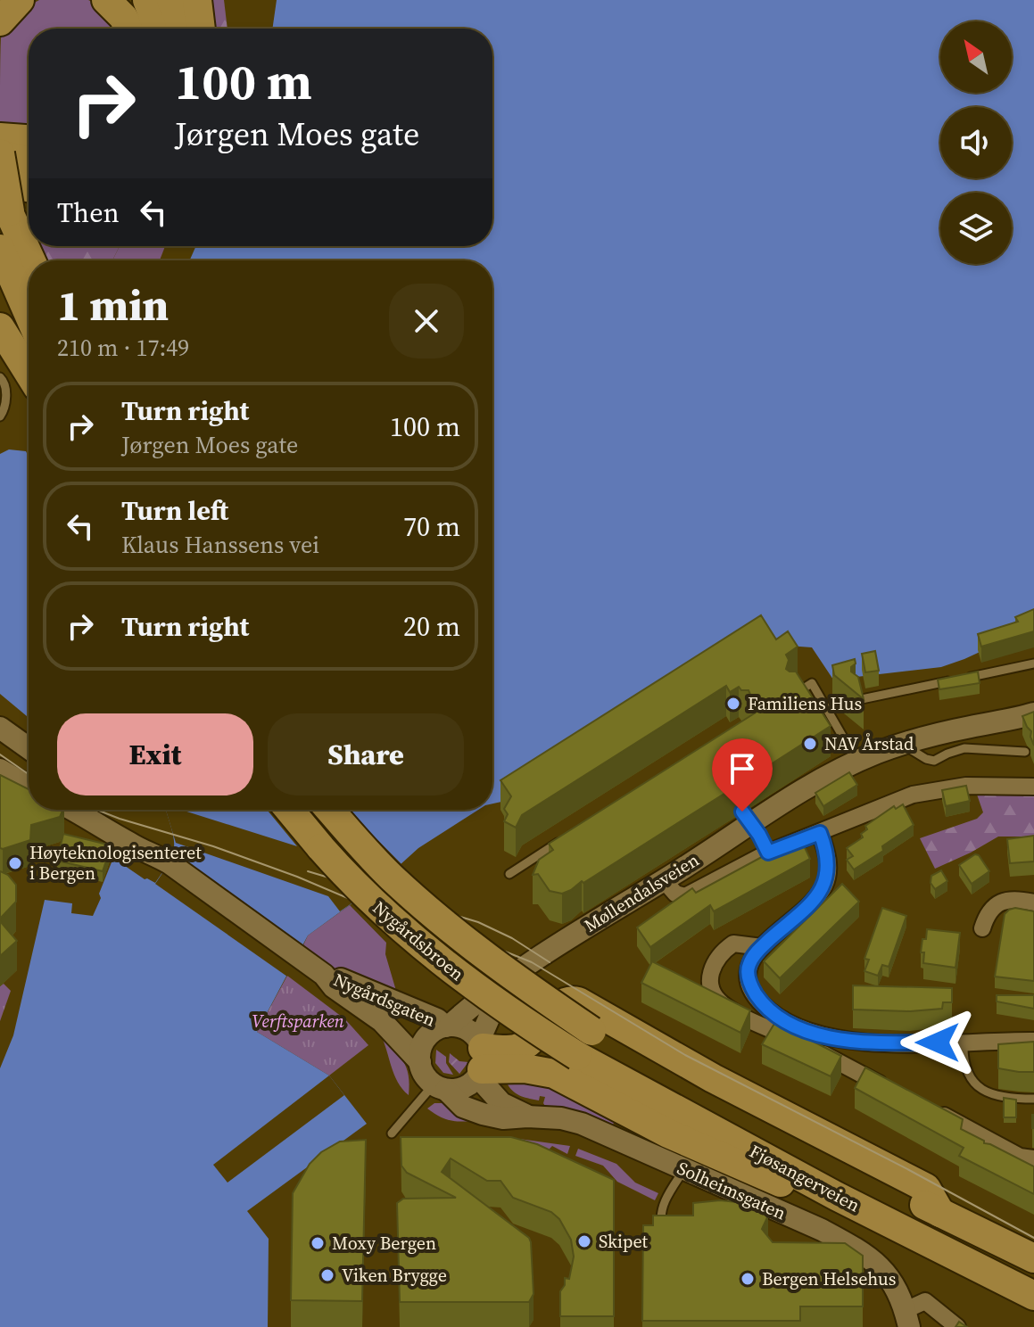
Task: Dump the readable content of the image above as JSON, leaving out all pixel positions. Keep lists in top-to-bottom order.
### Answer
{
  "streets": {
    "highway": ["Nygårdsbroen", "Fjøsangerveien"],
    "main road": ["Møllendalsveien", "Nygårdsgaten", "Solheimsgaten"]
  },
  "crossings": [
    ["Møllendalsveien", "Nygårdsgaten"],
    ["Møllendalsveien", "Solheimsgaten"],
    ["Nygårdsbroen", "Fjøsangerveien"],
    ["Nygårdsgaten", "Solheimsgaten"]
  ],
  "parks": ["Verftsparken"],
  "places": [
    "Familiens Hus",
    "NAV Årstad",
    "Høyteknologisenteret i Bergen",
    "Skipet",
    "Moxy Bergen",
    "Viken Brygge",
    "Bergen Helsehus"
  ],
  "north": "top left",
  "page": {
    "turn": ["100 m", "Jørgen Moes gate"],
    "then": "Then",
    "heading": ["1 min", "210 m · 17:49"],
    "list": [
      {
        "name": "Turn right",
        "note": "Jørgen Moes gate",
        "value": "100 m"
      },
      {
        "name": "Turn left",
        "note": "Klaus Hanssens vei",
        "value": "70 m"
      },
      {
        "name": "Turn right",
        "value": "20 m"
      }
    ],
    "buttons": ["Exit", "Share"]
  }
}
